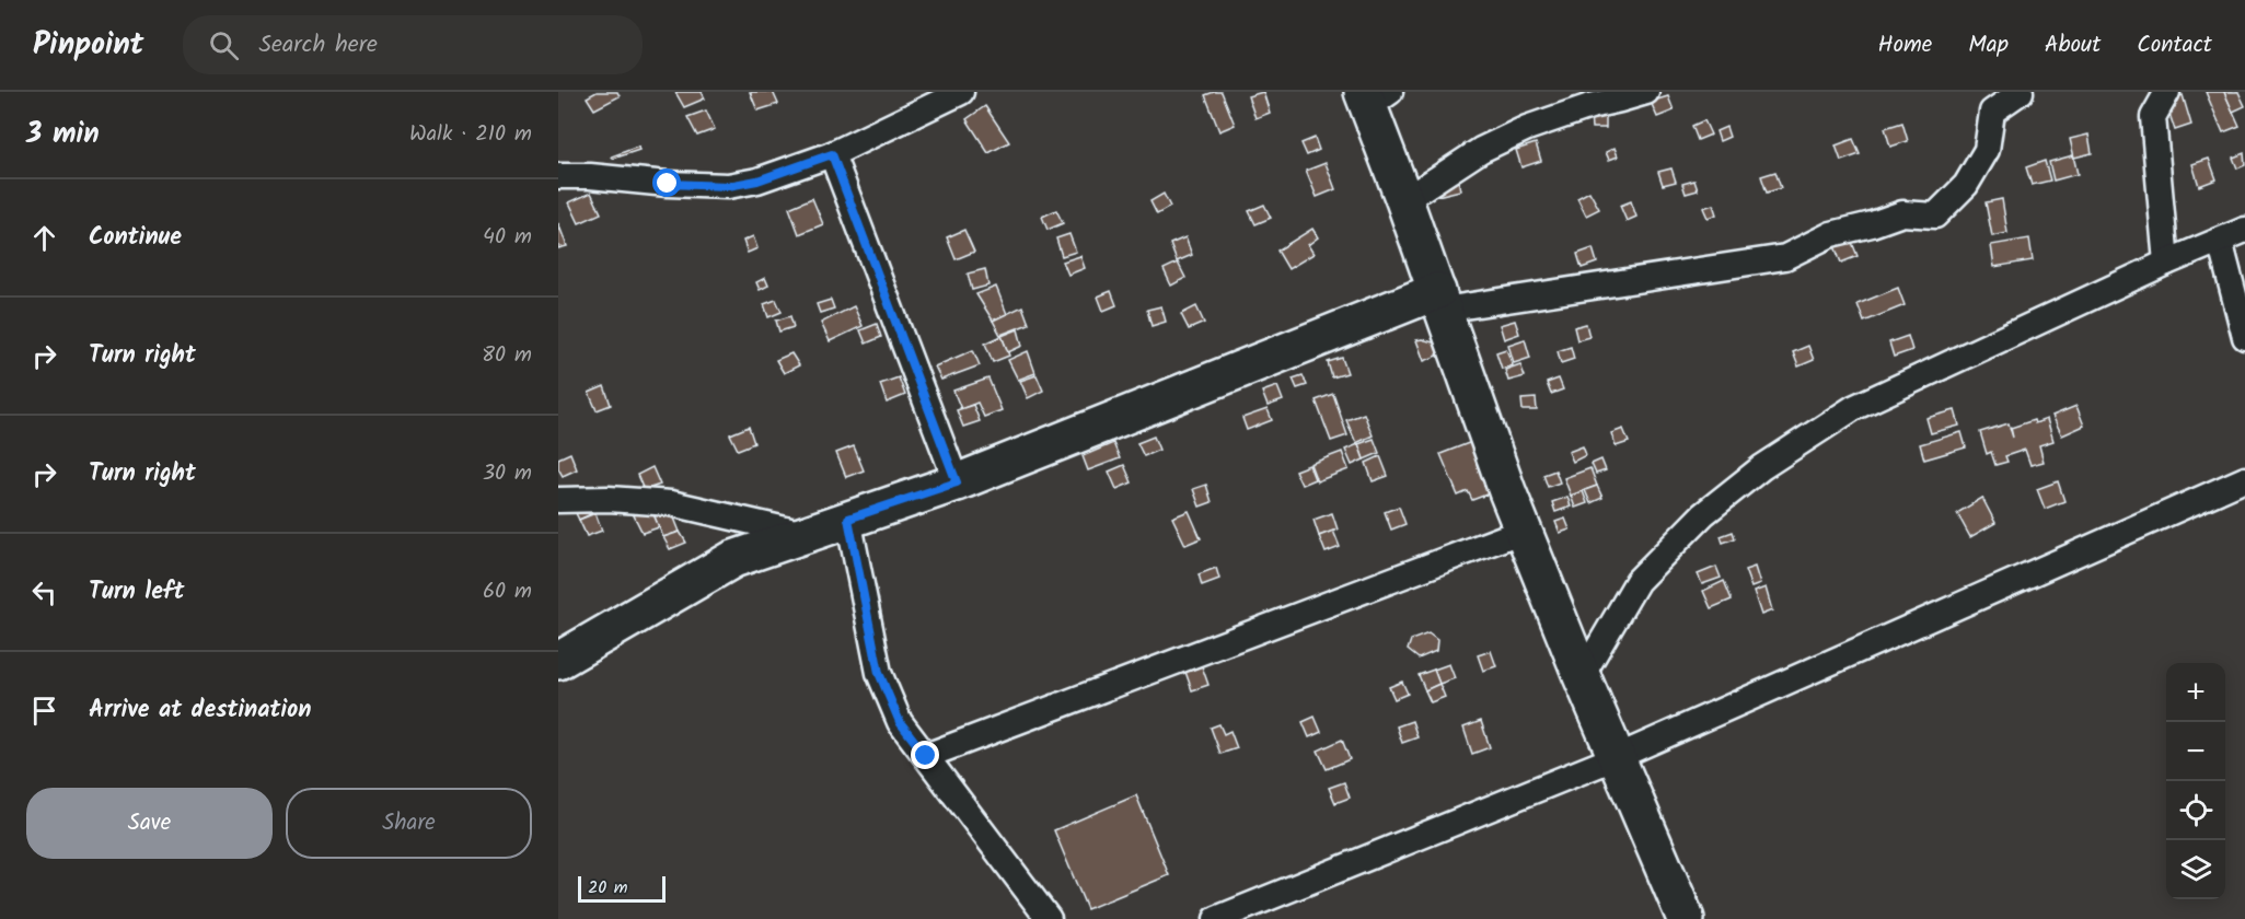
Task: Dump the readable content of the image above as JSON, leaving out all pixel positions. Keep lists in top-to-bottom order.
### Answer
{
  "scale_bar": "20 m",
  "page": {
    "header": "Pinpoint",
    "search": "Search here",
    "nav": [
      "Home",
      "Map",
      "About",
      "Contact"
    ],
    "heading": ["3 min", "Walk · 210 m"],
    "list": [
      ["Continue", "40 m"],
      ["Turn right", "80 m"],
      ["Turn right", "30 m"],
      ["Turn left", "60 m"],
      "Arrive at destination"
    ],
    "map_buttons": ["+", "−"],
    "buttons": ["Save", "Share"],
    "scale": "20 m"
  }
}
